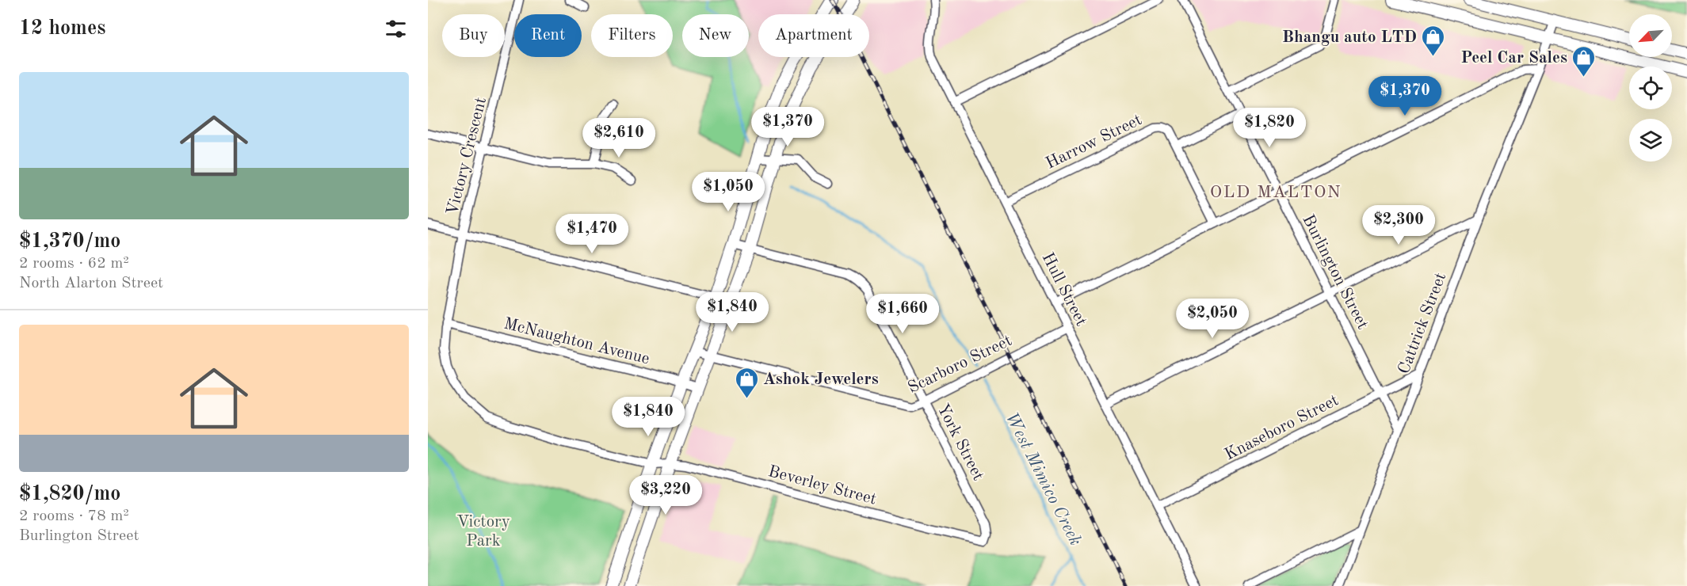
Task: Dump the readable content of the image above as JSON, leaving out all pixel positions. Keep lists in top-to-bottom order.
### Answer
{
  "streets": {
    "street": [
      "Harrow Street",
      "Victory Crescent",
      "Burlington Street",
      "Hull Street",
      "Cattrick Street",
      "McNaughton Avenue",
      "Scarboro Street",
      "Knaseboro Street",
      "York Street",
      "Beverley Street"
    ]
  },
  "crossings": [
    ["Harrow Street", "Hull Street"],
    ["Victory Crescent", "McNaughton Avenue"],
    ["Victory Crescent", "Beverley Street"],
    ["Burlington Street", "Cattrick Street"],
    ["Burlington Street", "Knaseboro Street"],
    ["Hull Street", "Scarboro Street"],
    ["Hull Street", "Knaseboro Street"],
    ["Cattrick Street", "Knaseboro Street"],
    ["Scarboro Street", "York Street"],
    ["York Street", "Beverley Street"]
  ],
  "districts": ["OLD MALTON"],
  "water": ["West Mimico Creek"],
  "parks": ["Victory Park"],
  "places": {
    "shop": ["Bhangu auto LTD", "Peel Car Sales", "Ashok Jewelers"]
  },
  "north": "bottom left",
  "page": {
    "heading": "12 homes",
    "chip": [
      "Buy",
      "Rent",
      "Filters",
      "New",
      "Apartment"
    ],
    "list": [
      {
        "name": "$1,370/mo",
        "note": "2 rooms · 62 m² · North Alarton Street"
      },
      {
        "name": "$1,820/mo",
        "note": "2 rooms · 78 m² · Burlington Street"
      }
    ],
    "price": [
      "$1,370",
      "$1,370",
      "$1,820",
      "$2,610",
      "$1,050",
      "$2,300",
      "$1,470",
      "$1,840",
      "$1,660",
      "$2,050",
      "$1,840",
      "$3,220"
    ]
  }
}
